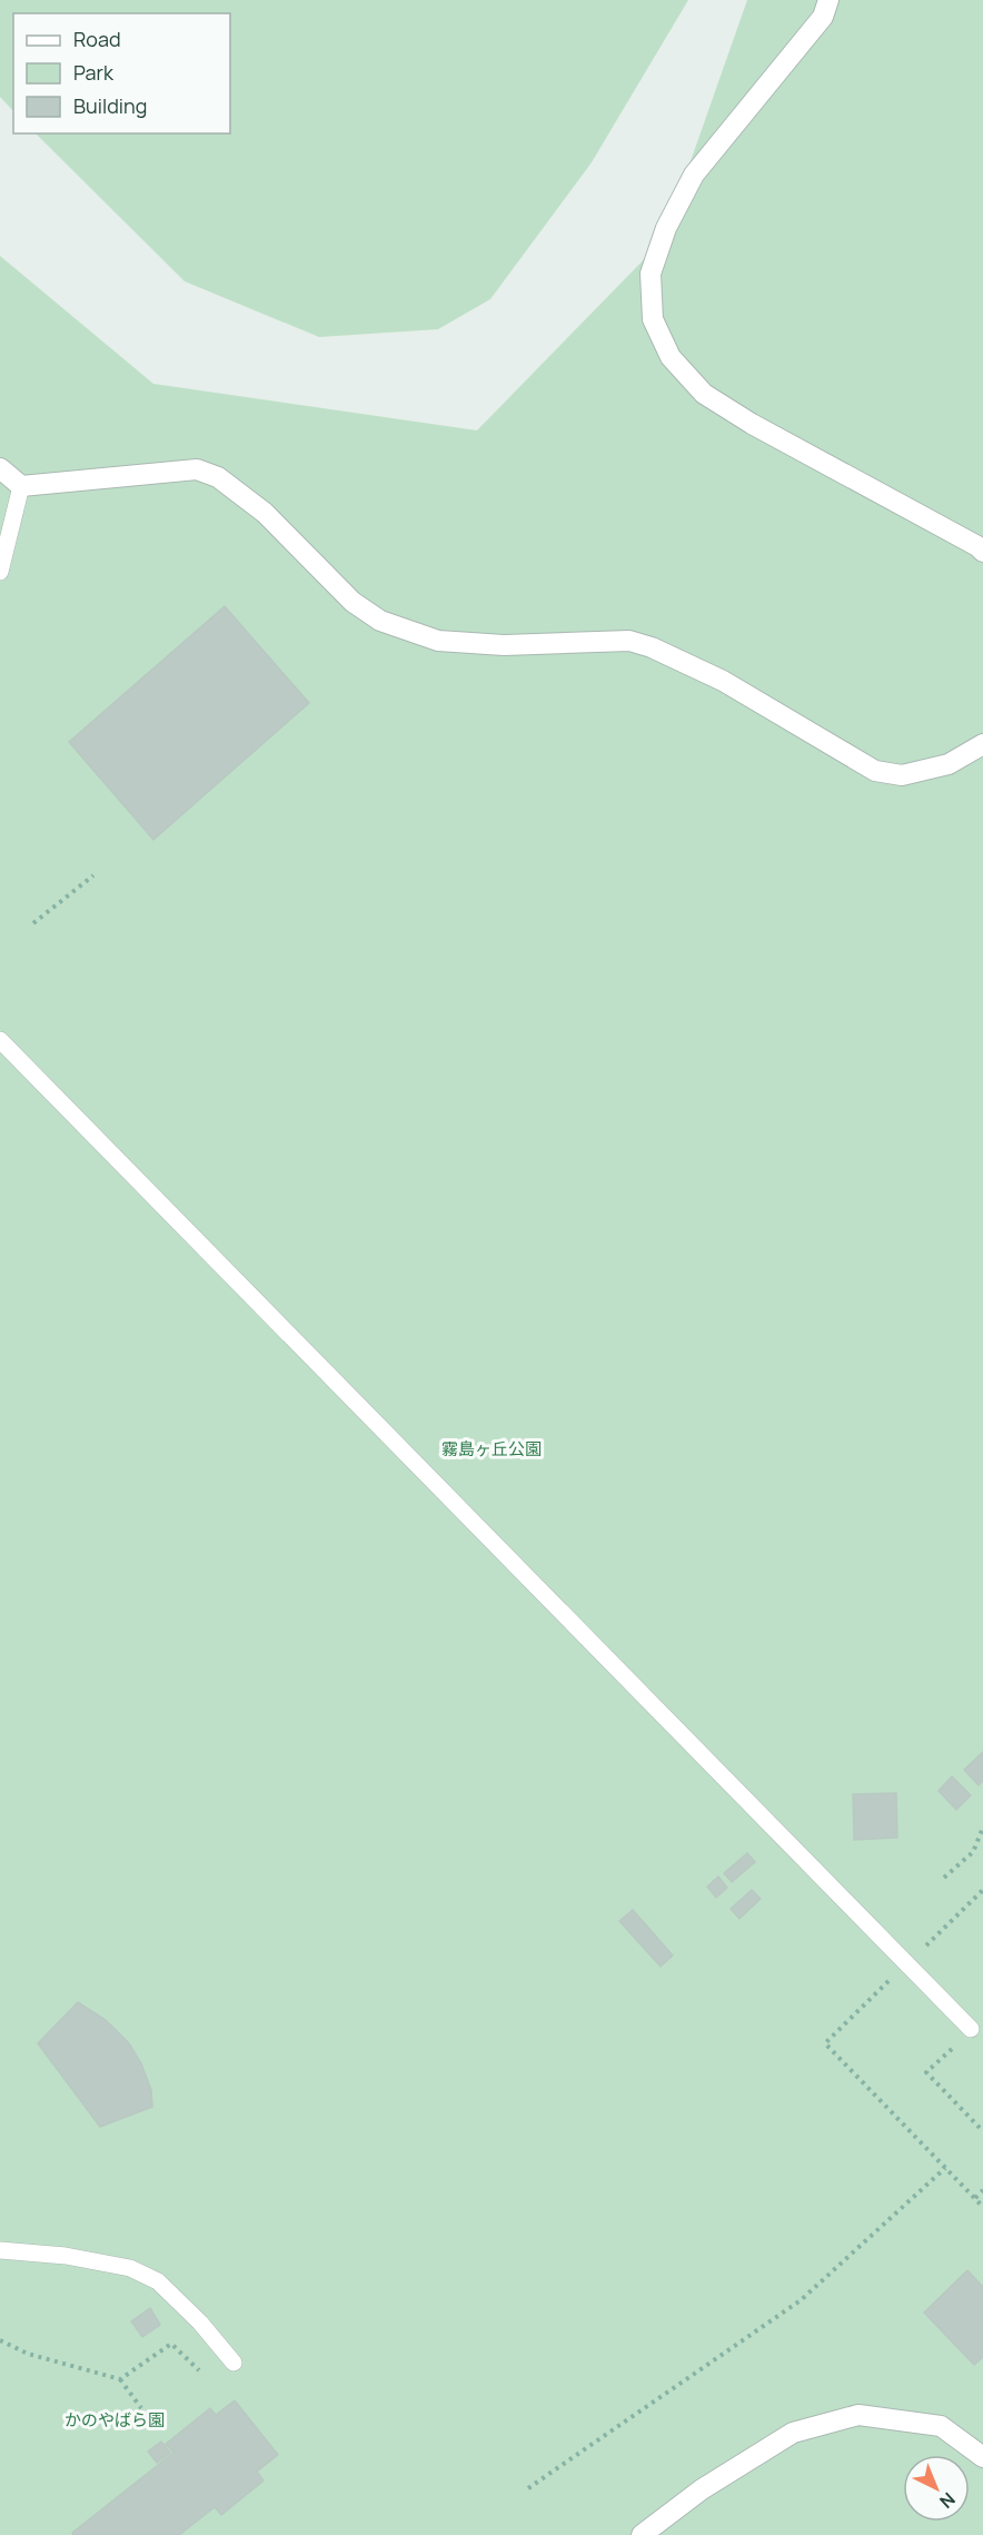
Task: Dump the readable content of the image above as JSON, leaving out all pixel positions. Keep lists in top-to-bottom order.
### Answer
{
  "parks": ["霧島ヶ丘公園", "かのやばら園"],
  "legend": ["Road", "Park", "Building"],
  "north": "bottom right"
}
